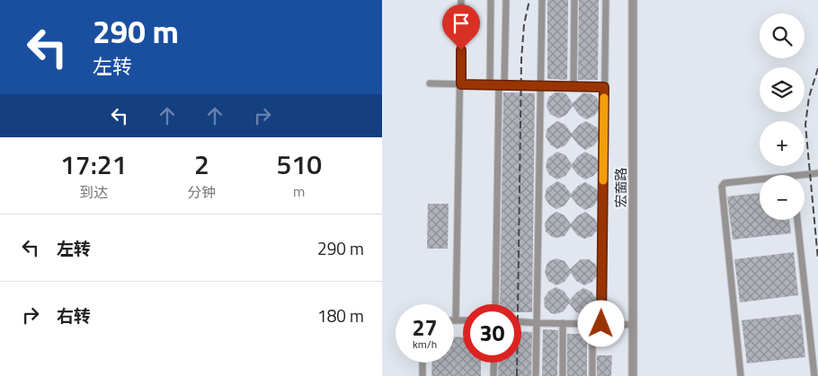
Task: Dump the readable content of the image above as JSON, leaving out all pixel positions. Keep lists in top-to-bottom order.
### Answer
{
  "streets": {
    "street": ["宏奤路"]
  },
  "page": {
    "turn": ["290 m", "左转"],
    "map_buttons": ["+", "−"],
    "eta": [
      "17:21",
      "到达",
      "2",
      "分钟",
      "510",
      "m"
    ],
    "list": [
      {
        "name": "左转",
        "value": "290 m"
      },
      {
        "name": "右转",
        "value": "180 m"
      }
    ],
    "speed": "27 km/h",
    "limit": "30"
  }
}
